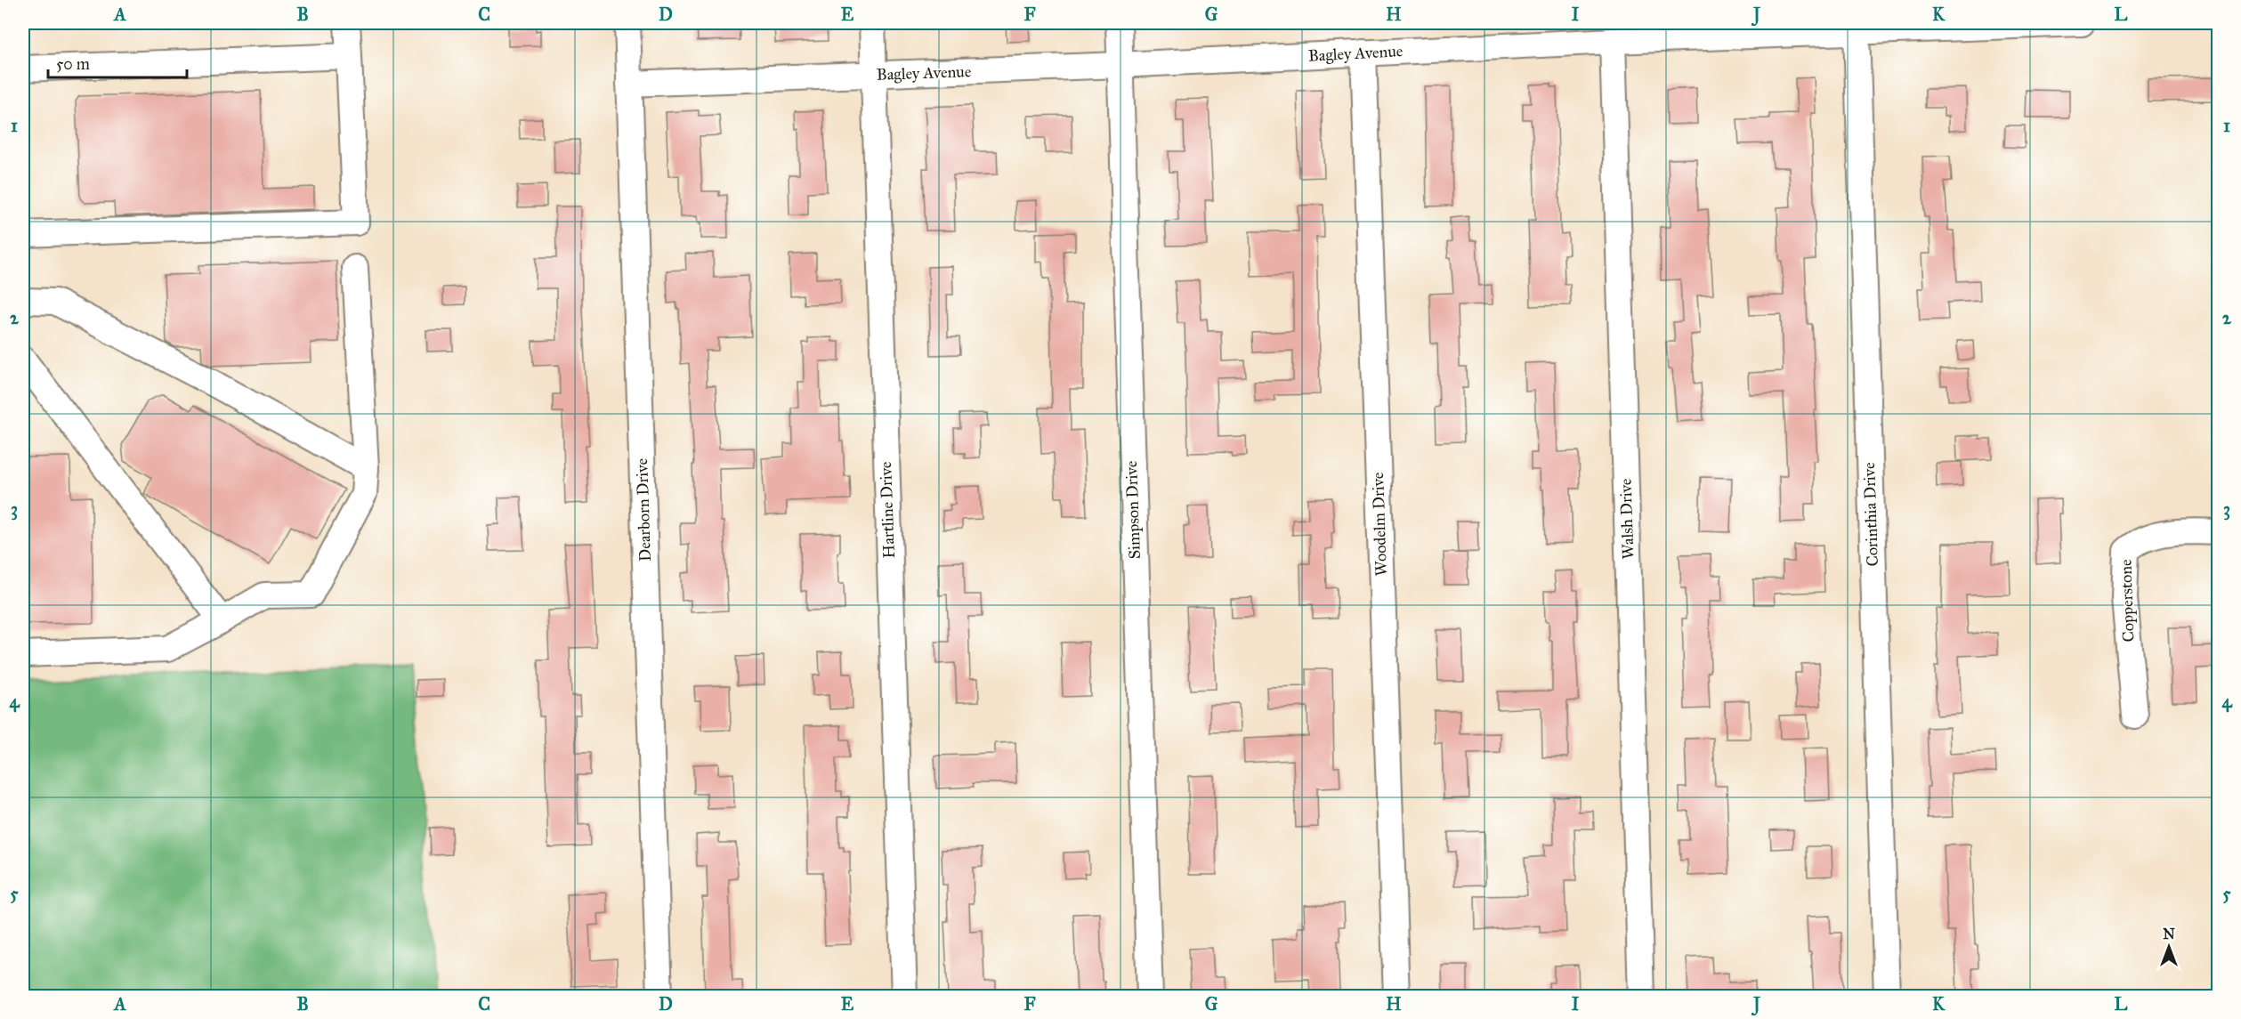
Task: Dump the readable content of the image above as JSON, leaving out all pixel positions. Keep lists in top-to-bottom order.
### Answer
{
  "streets": {
    "street": [
      "Bagley Avenue",
      "Dearborn Drive",
      "Hartline Drive",
      "Simpson Drive",
      "Corinthia Drive",
      "Walsh Drive",
      "Woodelm Drive",
      "Copperstone"
    ]
  },
  "crossings": [
    ["Bagley Avenue", "Dearborn Drive"],
    ["Bagley Avenue", "Hartline Drive"],
    ["Bagley Avenue", "Simpson Drive"],
    ["Bagley Avenue", "Corinthia Drive"],
    ["Bagley Avenue", "Walsh Drive"],
    ["Bagley Avenue", "Woodelm Drive"]
  ],
  "scale_bar": "50 m",
  "north": "top",
  "grid": {
    "columns": [
      "A",
      "B",
      "C",
      "D",
      "E",
      "F",
      "G",
      "H",
      "I",
      "J",
      "K",
      "L"
    ],
    "rows": [
      "1",
      "2",
      "3",
      "4",
      "5"
    ]
  }
}
